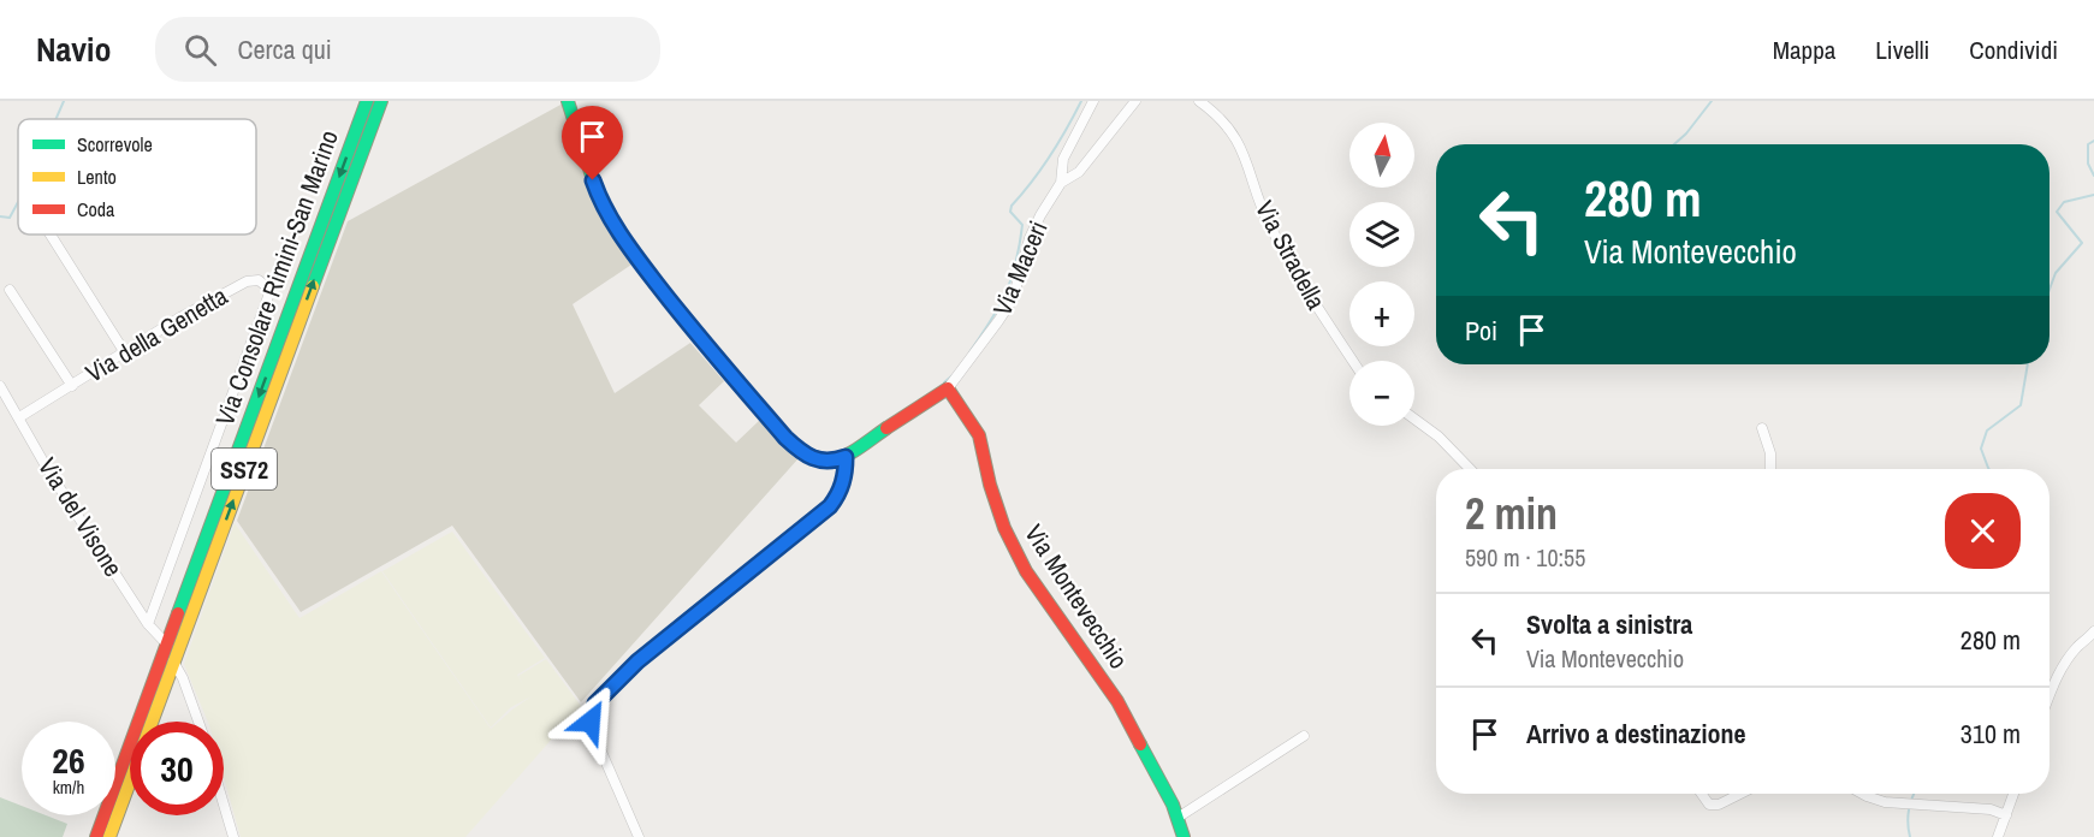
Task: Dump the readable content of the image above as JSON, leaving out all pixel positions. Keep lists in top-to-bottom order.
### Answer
{
  "streets": {
    "main road": ["Via Consolare Rimini-San Marino", "SS72", "Via Montevecchio"],
    "street": [
      "Via Stradella",
      "Via Maceri",
      "Via della Genetta",
      "Via del Visone"
    ]
  },
  "crossings": [
    ["Via Maceri", "Via Montevecchio"],
    ["Via Consolare Rimini-San Marino", "Via del Visone"],
    ["Via della Genetta", "Via del Visone"]
  ],
  "legend": ["Scorrevole", "Lento", "Coda"],
  "north": "top",
  "page": {
    "header": "Navio",
    "search": "Cerca qui",
    "nav": ["Mappa", "Livelli", "Condividi"],
    "map_buttons": ["+", "−"],
    "turn": ["280 m", "Via Montevecchio"],
    "then": "Poi",
    "heading": ["2 min", "590 m · 10:55"],
    "list": [
      {
        "name": "Svolta a sinistra",
        "note": "Via Montevecchio",
        "value": "280 m"
      },
      {
        "name": "Arrivo a destinazione",
        "value": "310 m"
      }
    ],
    "speed": "26 km/h",
    "limit": "30"
  }
}
